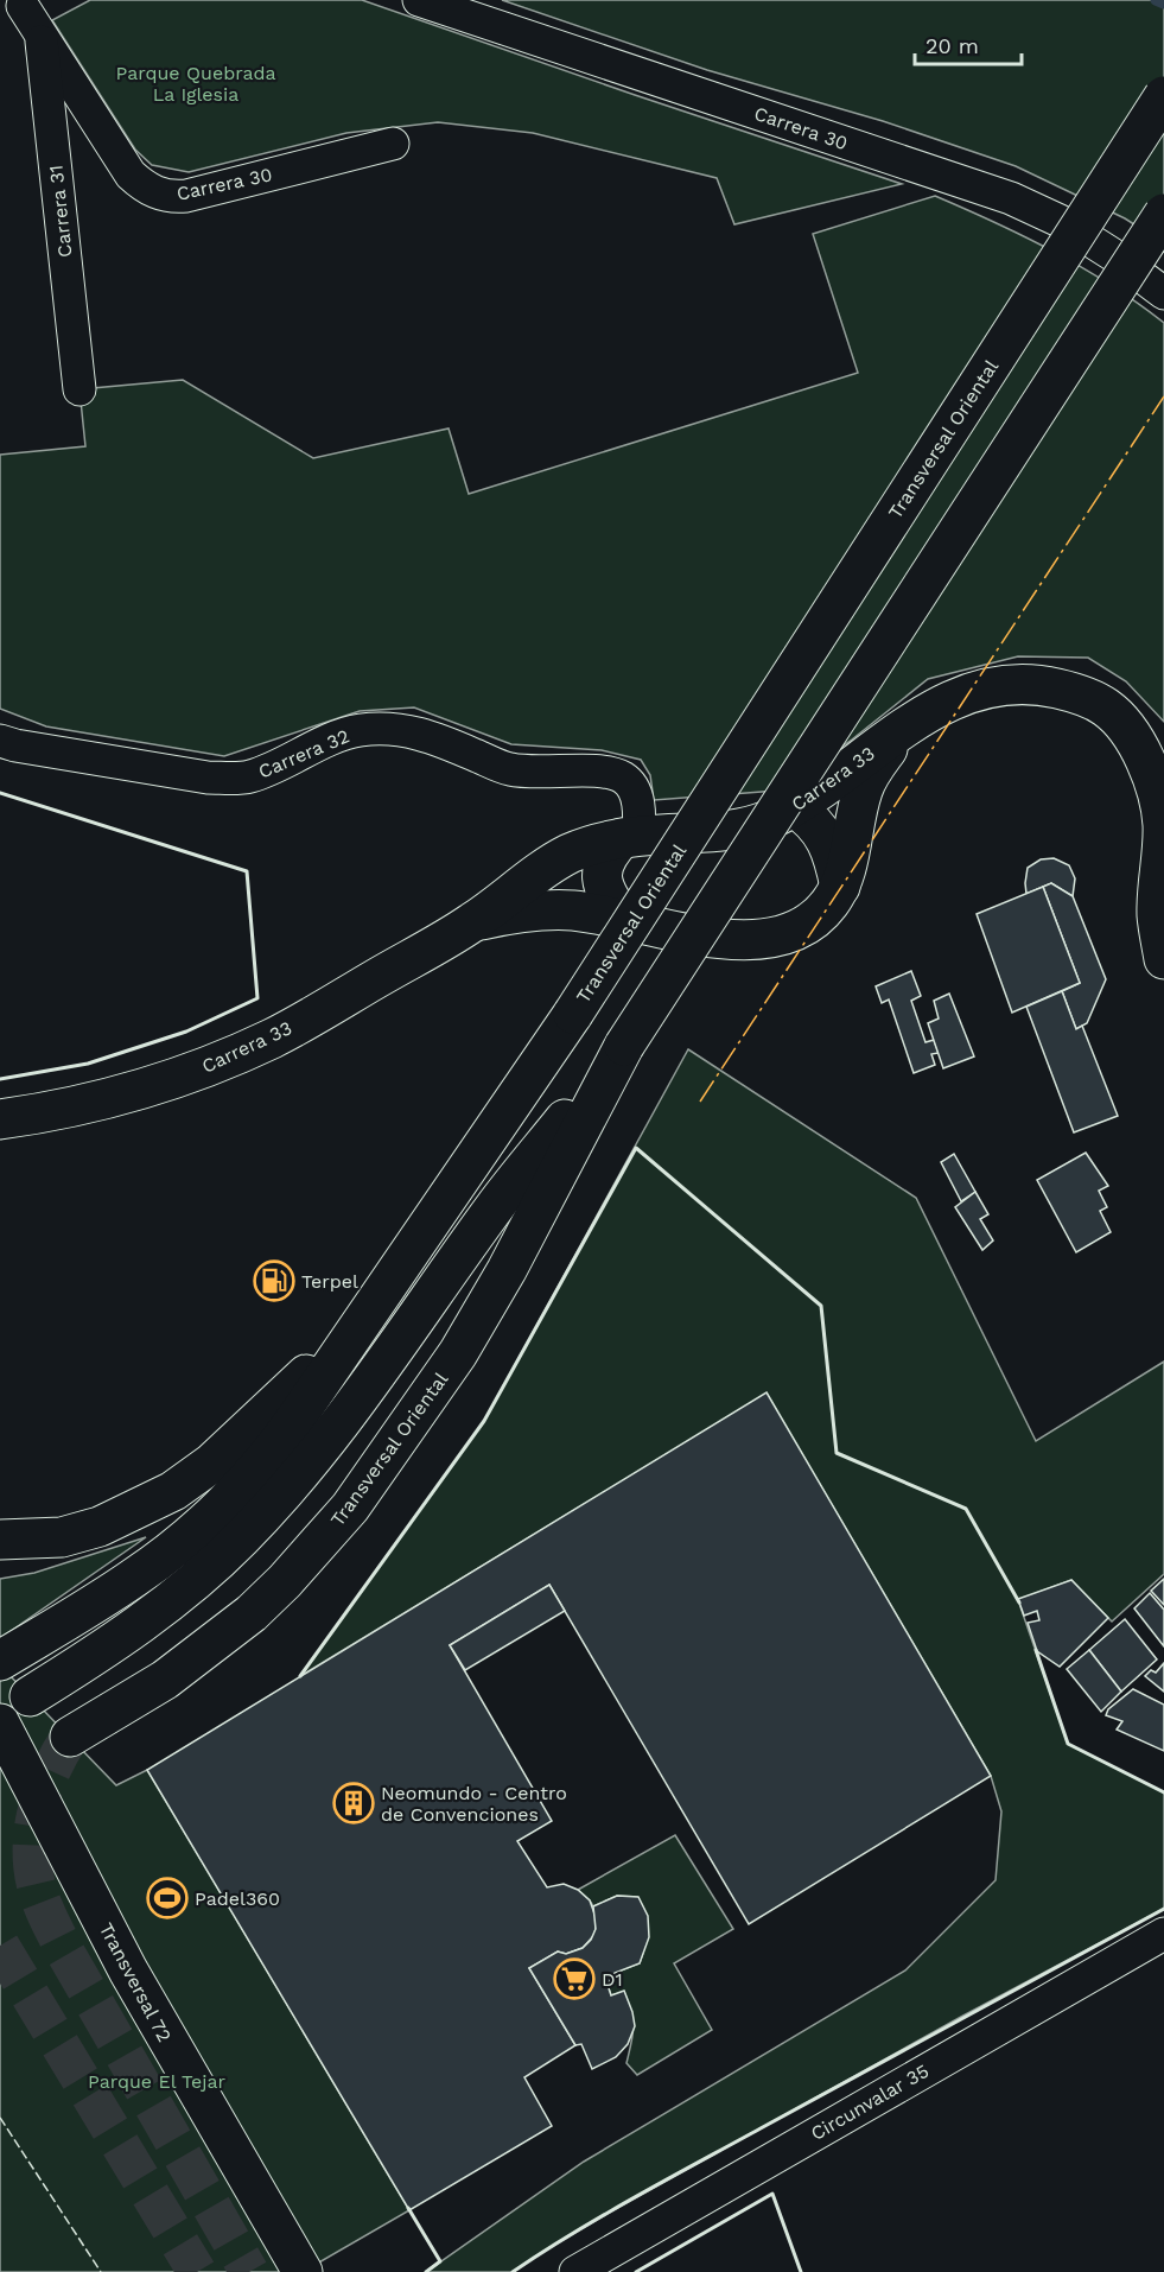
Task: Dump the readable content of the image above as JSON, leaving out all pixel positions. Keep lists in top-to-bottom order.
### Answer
{
  "streets": {
    "main road": ["Transversal Oriental", "Carrera 33", "Transversal 72"],
    "street": [
      "Carrera 30",
      "Carrera 31",
      "Carrera 32",
      "Circunvalar 35"
    ]
  },
  "crossings": [
    ["Carrera 30", "Carrera 31"],
    ["Carrera 32", "Carrera 33"]
  ],
  "parks": ["Parque Quebrada La Iglesia", "Parque El Tejar"],
  "places": {
    "fuel station": ["Terpel"],
    "building": ["Neomundo - Centro de Convenciones"],
    "sports": ["Padel360"],
    "supermarket": ["D1"]
  },
  "scale_bar": "20 m"
}
